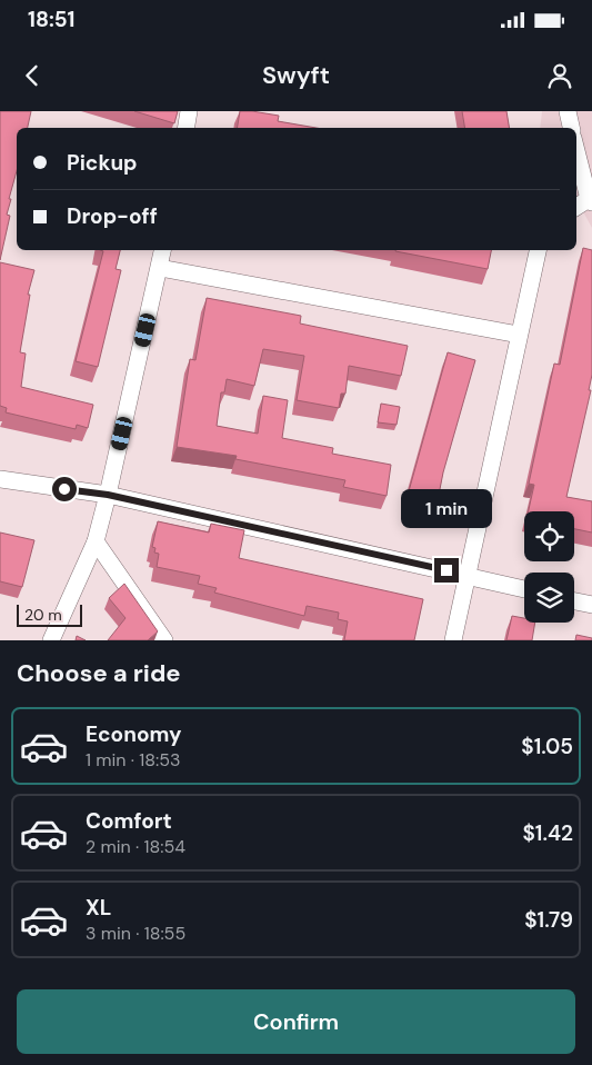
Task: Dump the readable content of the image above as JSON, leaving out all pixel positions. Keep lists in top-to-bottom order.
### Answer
{
  "scale_bar": "20 m",
  "page": {
    "status": "18:51",
    "header": "Swyft",
    "banner": ["Pickup", "Drop-off"],
    "bubble": "1 min",
    "scale": "20 m",
    "heading": "Choose a ride",
    "list": [
      {
        "name": "Economy",
        "note": "1 min · 18:53",
        "value": "$1.05"
      },
      {
        "name": "Comfort",
        "note": "2 min · 18:54",
        "value": "$1.42"
      },
      {
        "name": "XL",
        "note": "3 min · 18:55",
        "value": "$1.79"
      }
    ],
    "buttons": "Confirm"
  }
}
